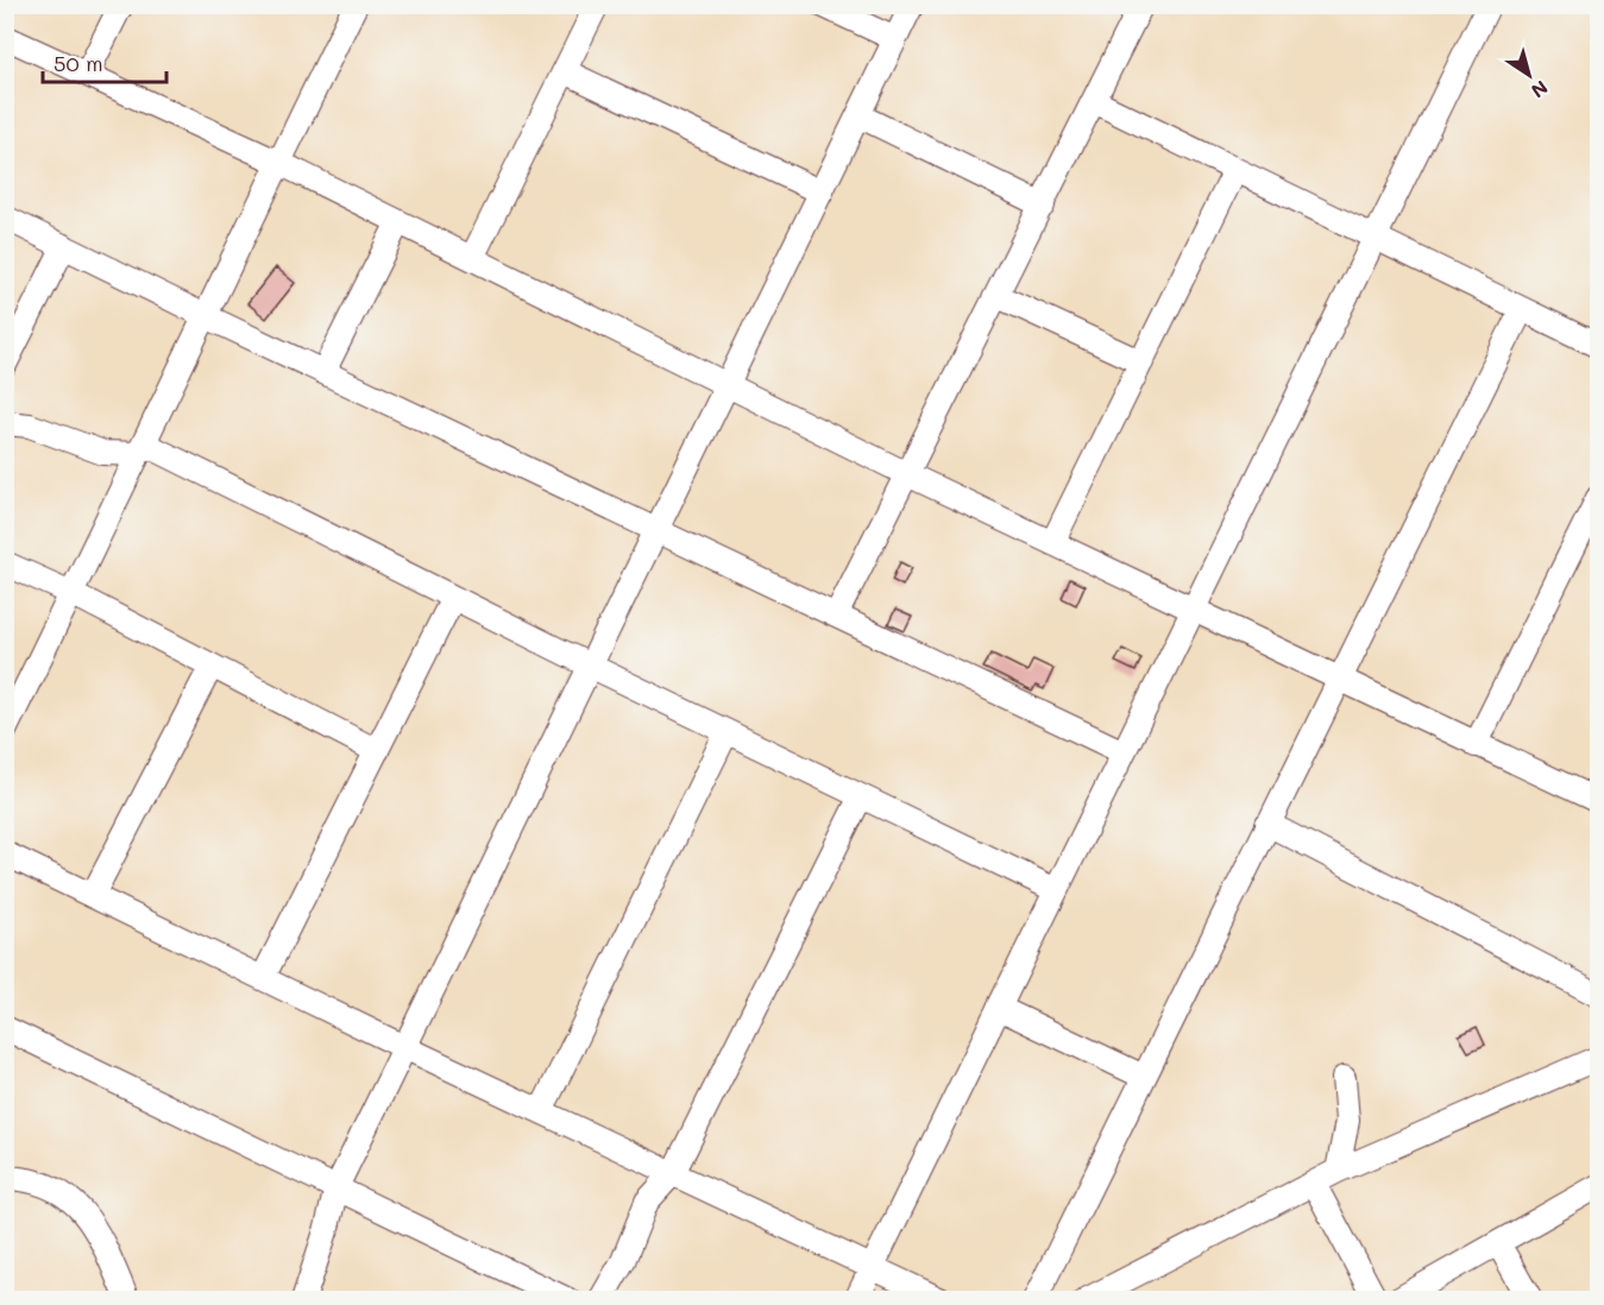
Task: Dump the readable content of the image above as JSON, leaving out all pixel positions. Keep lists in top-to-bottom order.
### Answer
{
  "scale_bar": "50 m",
  "north": "bottom right"
}
